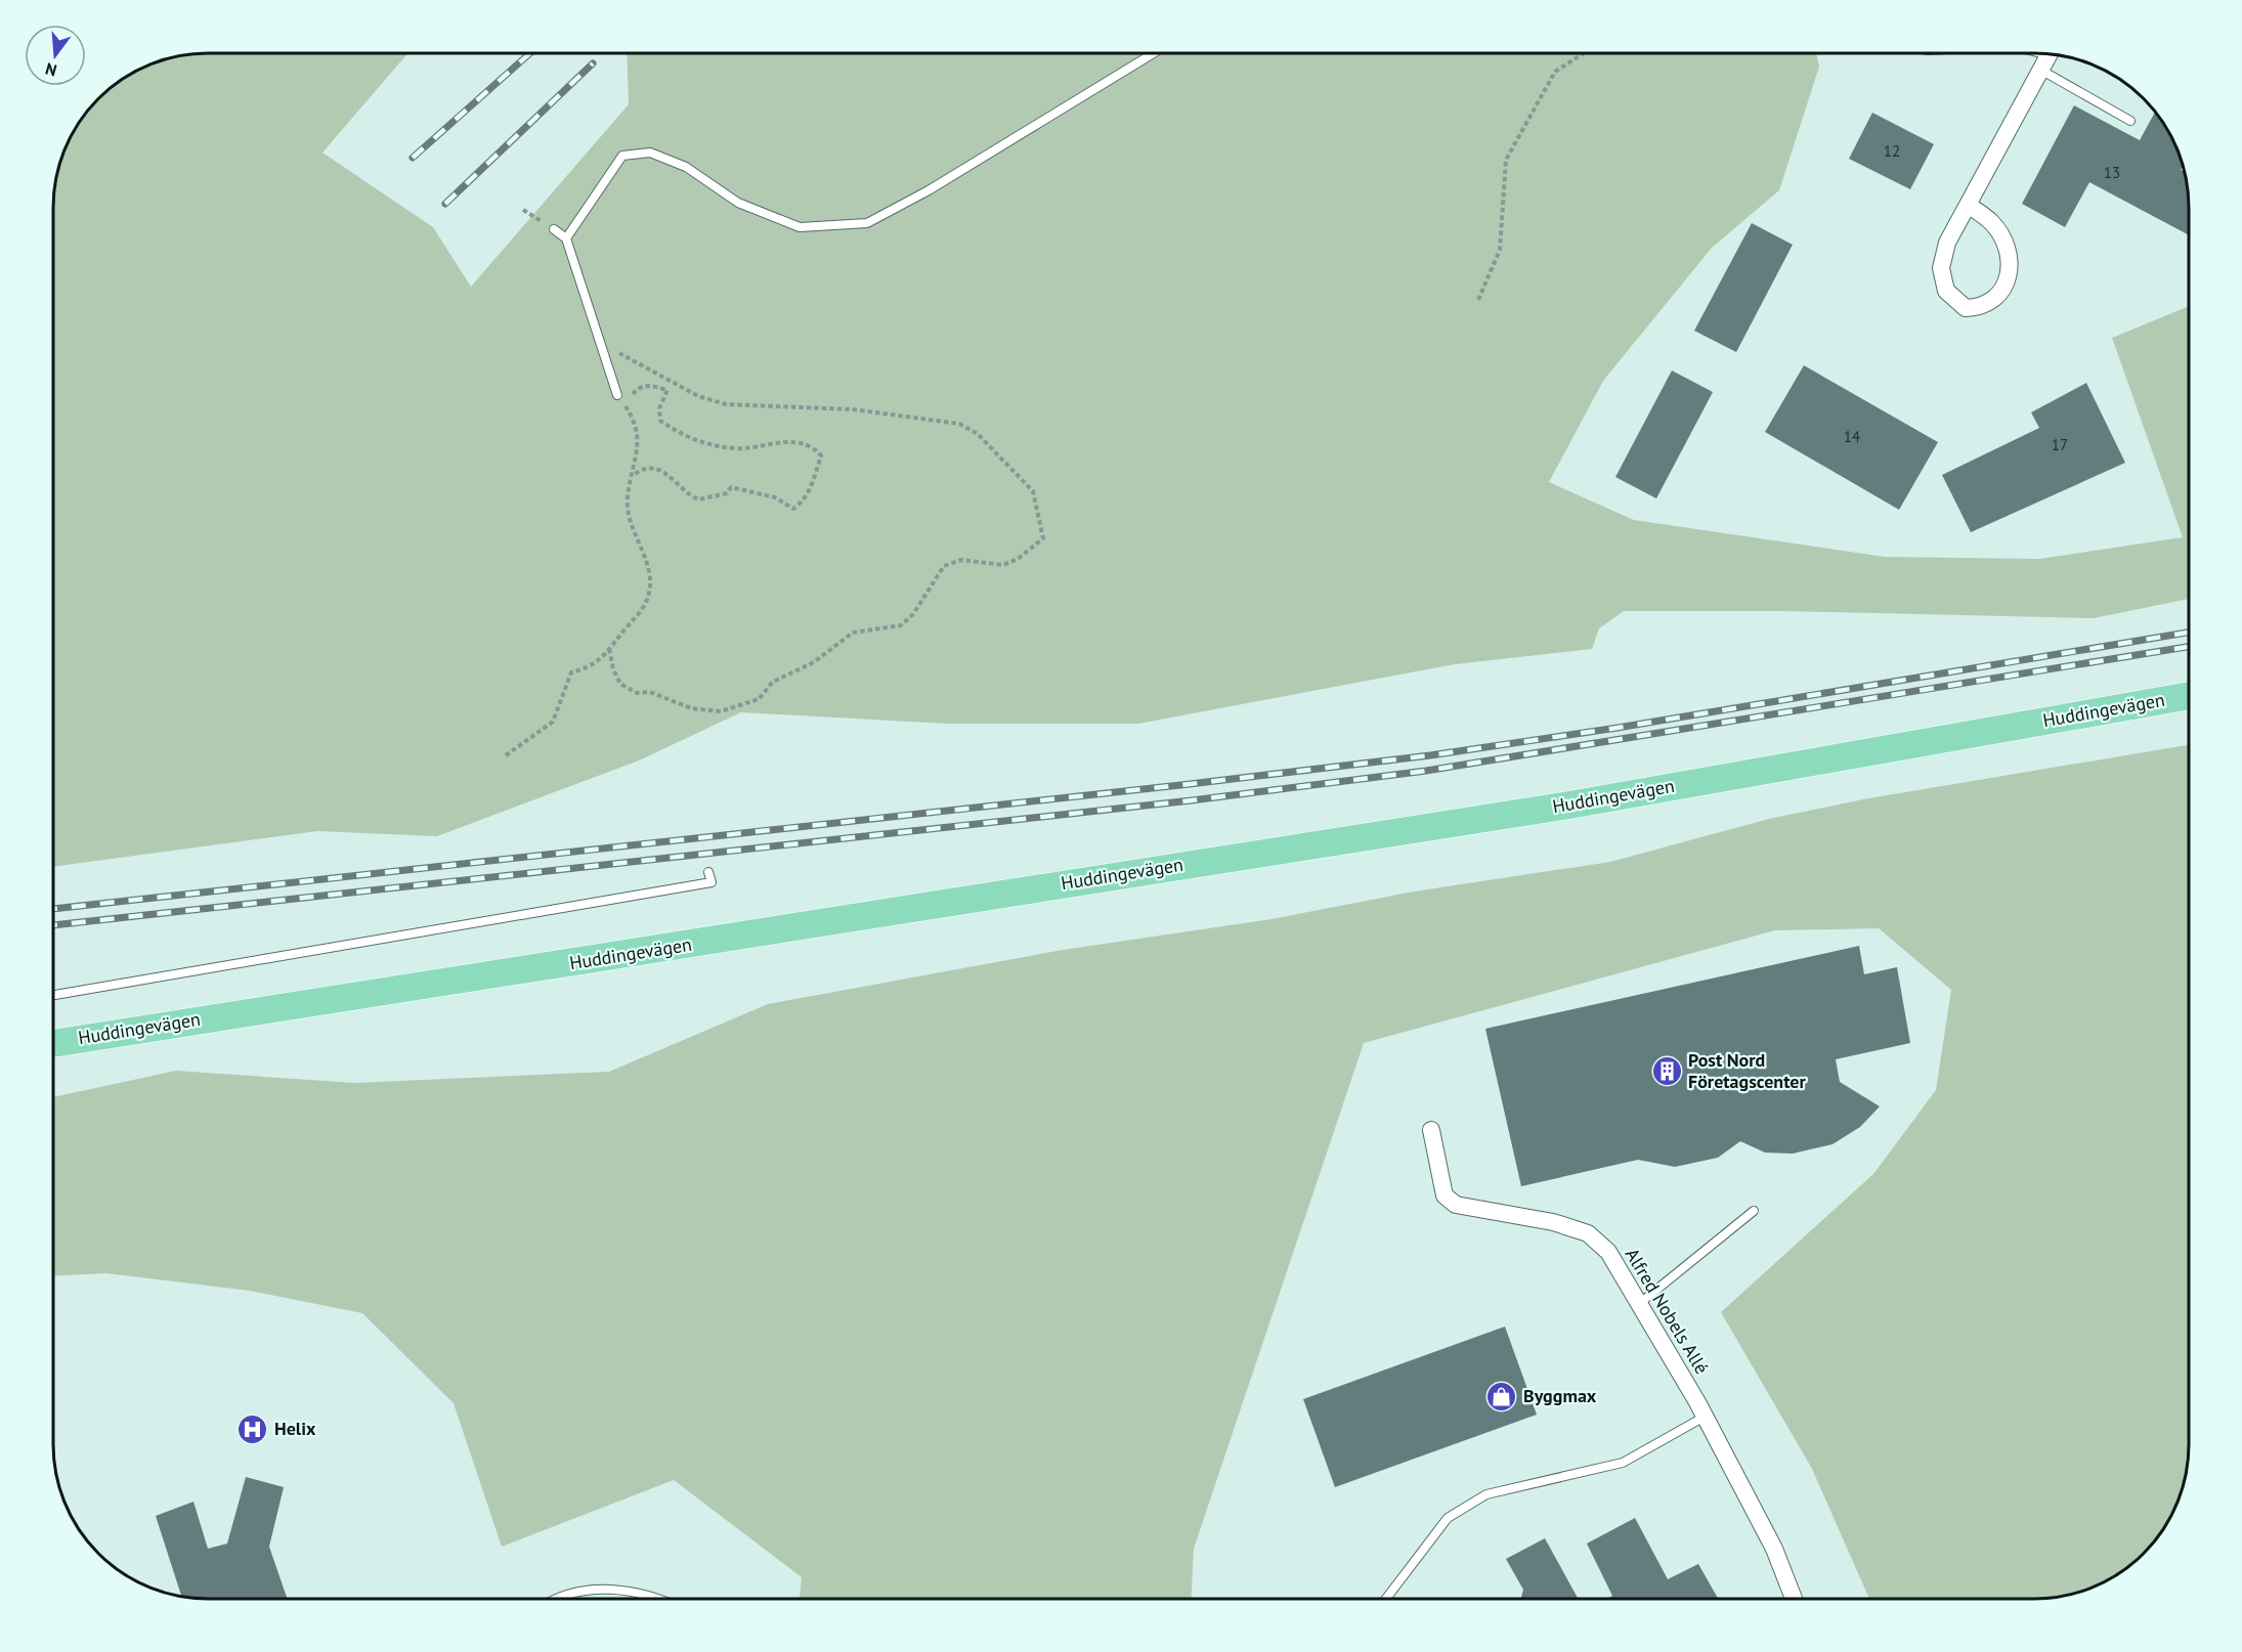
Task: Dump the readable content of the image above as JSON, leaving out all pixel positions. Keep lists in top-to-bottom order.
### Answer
{
  "streets": {
    "main road": ["Huddingevägen"],
    "street": ["Alfred Nobels Allé"]
  },
  "places": {
    "building": ["Post Nord Företagscenter"],
    "shop": ["Byggmax"],
    "hospital": ["Helix"]
  },
  "house_numbers": [
    "12",
    "13",
    "14",
    "17"
  ],
  "north": "bottom"
}
